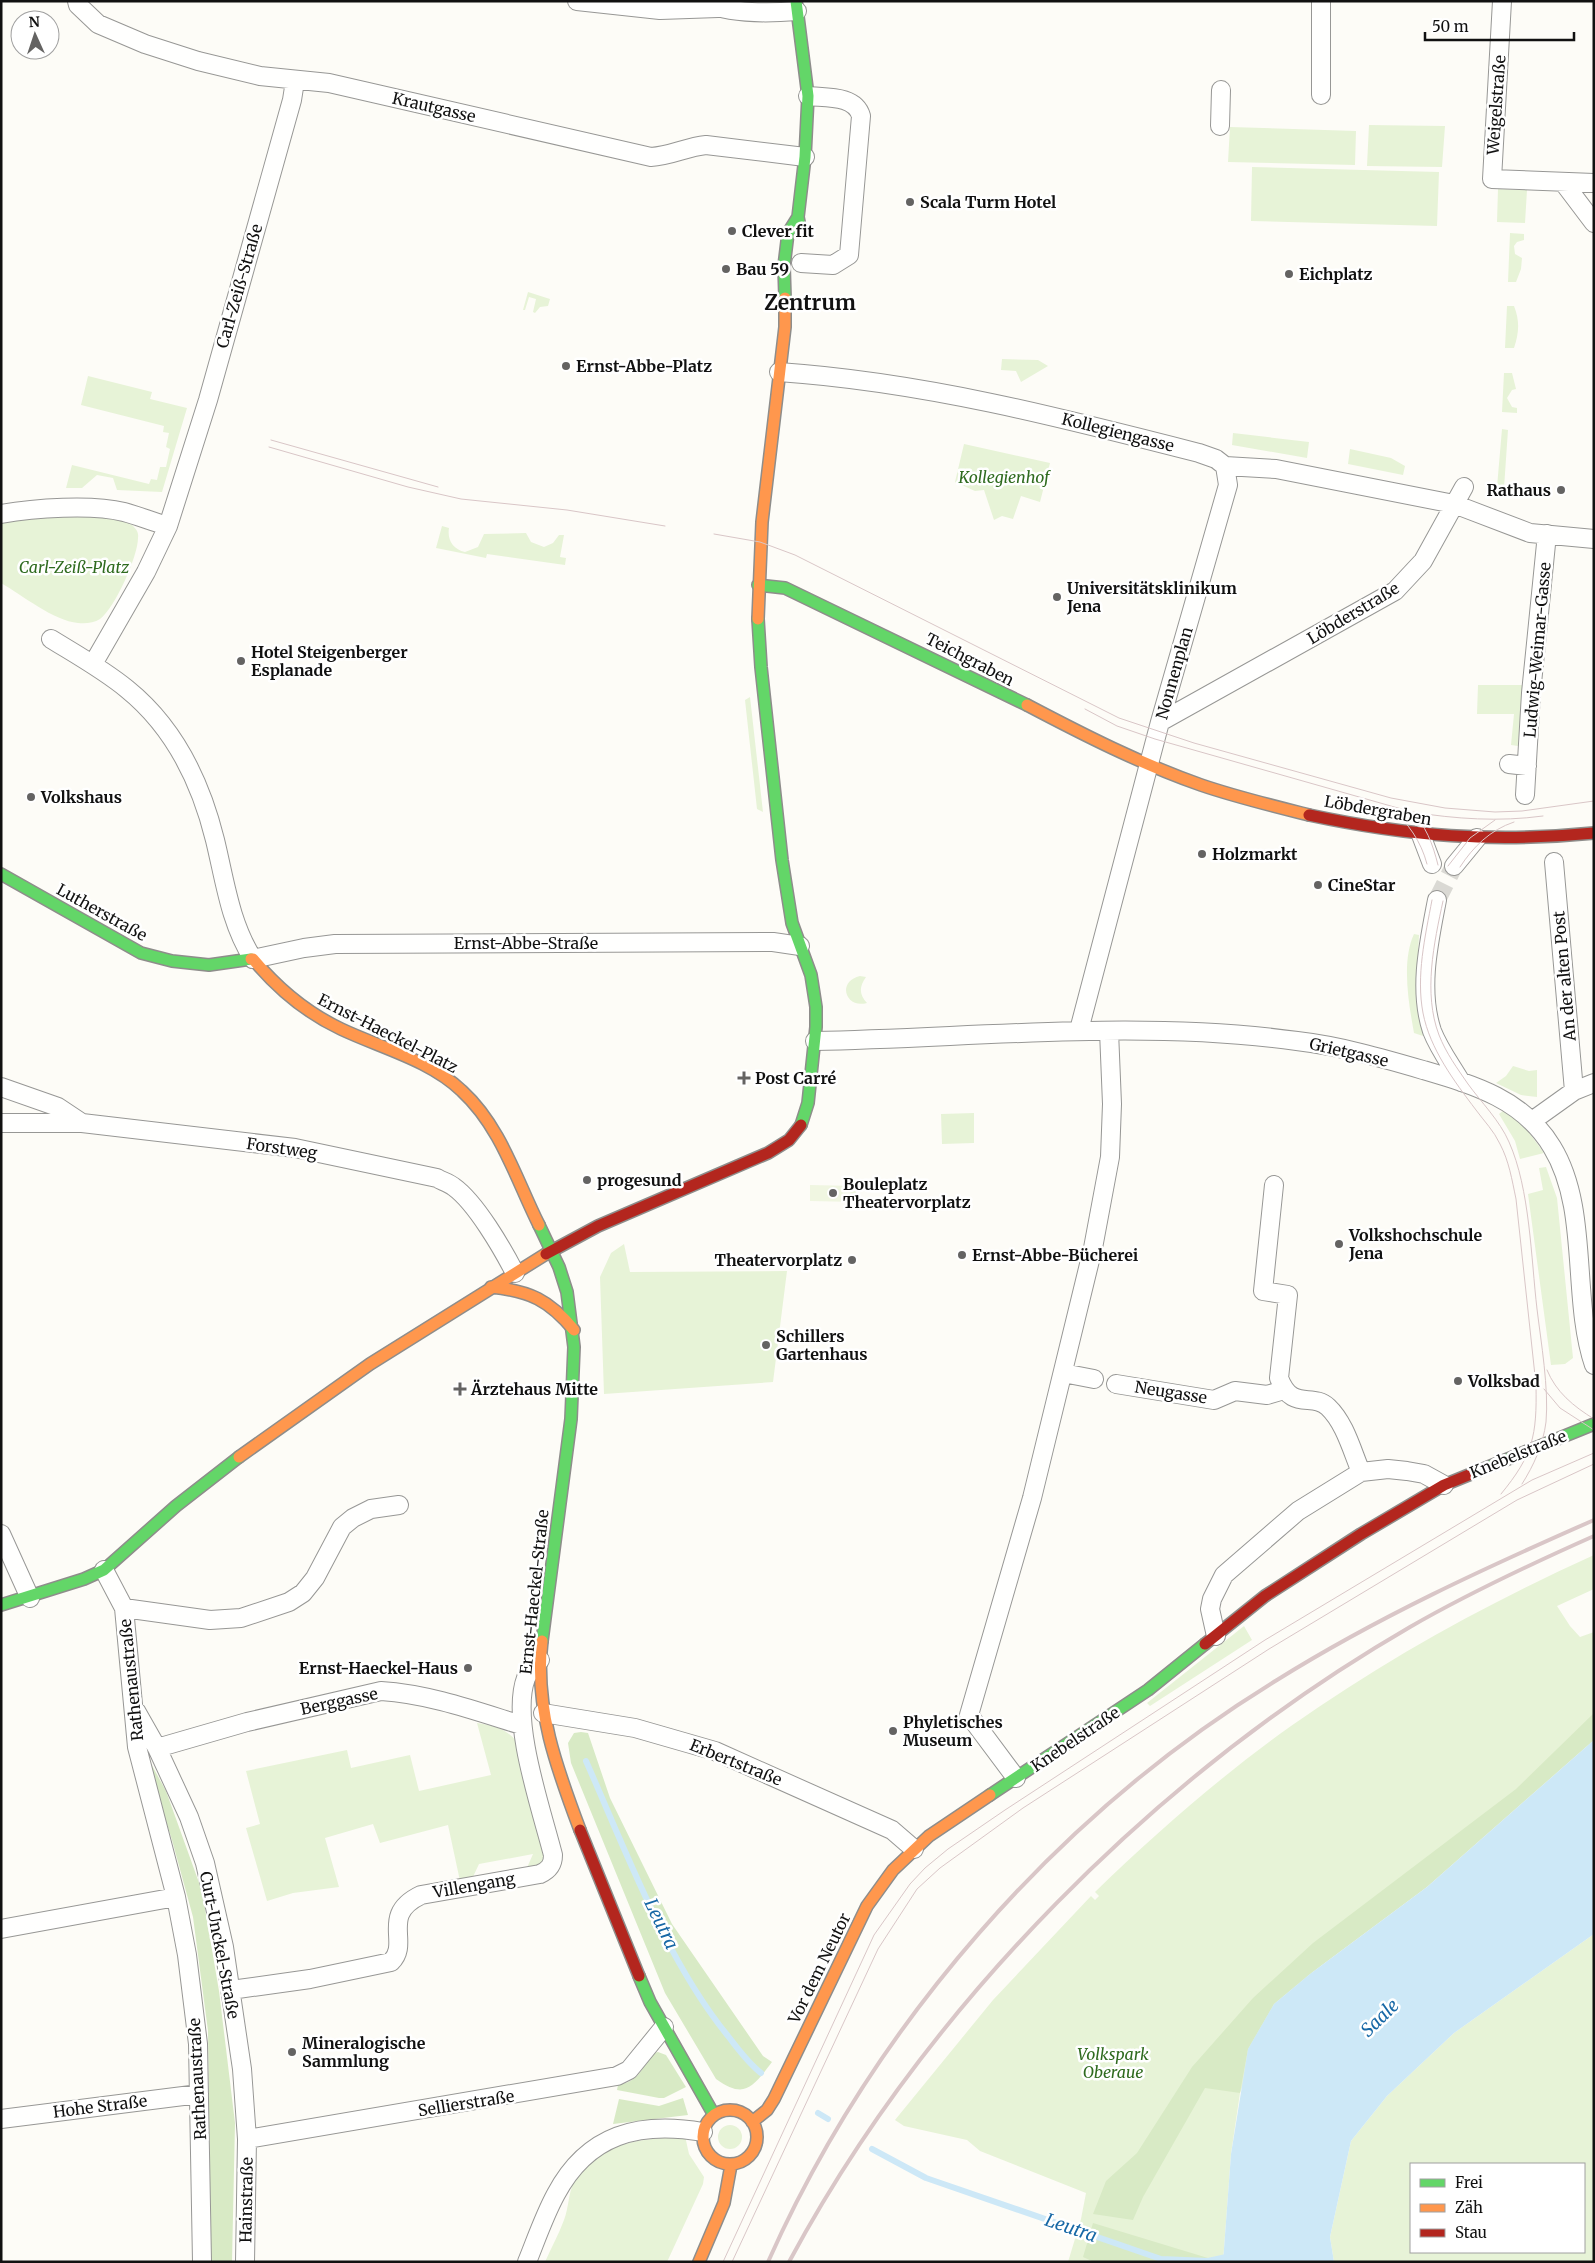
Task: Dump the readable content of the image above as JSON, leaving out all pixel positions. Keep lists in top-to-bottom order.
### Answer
{
  "streets": {
    "main road": [
      "Teichgraben",
      "Löbdergraben",
      "Lutherstraße",
      "Ernst-Haeckel-Platz",
      "Knebelstraße",
      "Ernst-Haeckel-Straße",
      "Vor dem Neutor"
    ],
    "street": [
      "Weigelstraße",
      "Krautgasse",
      "Carl-Zeiß-Straße",
      "Kollegiengasse",
      "Löbderstraße",
      "Ludwig-Weimar-Gasse",
      "Nonnenplan",
      "Ernst-Abbe-Straße",
      "An der alten Post",
      "Grietgasse",
      "Forstweg",
      "Neugasse",
      "Rathenaustraße",
      "Berggasse",
      "Erbertstraße",
      "Villengang",
      "Curt-Unckel-Straße",
      "Sellierstraße",
      "Hohe Straße",
      "Hainstraße"
    ]
  },
  "crossings": [
    ["Krautgasse", "Carl-Zeiß-Straße"],
    ["Kollegiengasse", "Löbderstraße"],
    ["Kollegiengasse", "Nonnenplan"],
    ["Löbderstraße", "Nonnenplan"],
    ["Teichgraben", "Nonnenplan"],
    ["Teichgraben", "Löbdergraben"],
    ["Nonnenplan", "Löbdergraben"],
    ["Nonnenplan", "Grietgasse"],
    ["Lutherstraße", "Ernst-Abbe-Straße"],
    ["Lutherstraße", "Ernst-Haeckel-Platz"],
    ["Ernst-Abbe-Straße", "Ernst-Haeckel-Platz"],
    ["Ernst-Haeckel-Platz", "Ernst-Haeckel-Straße"],
    ["Knebelstraße", "Vor dem Neutor"],
    ["Ernst-Haeckel-Straße", "Erbertstraße"],
    ["Ernst-Haeckel-Straße", "Villengang"],
    ["Ernst-Haeckel-Straße", "Vor dem Neutor"],
    ["Ernst-Haeckel-Straße", "Sellierstraße"],
    ["Rathenaustraße", "Curt-Unckel-Straße"],
    ["Rathenaustraße", "Hohe Straße"],
    ["Berggasse", "Villengang"],
    ["Berggasse", "Curt-Unckel-Straße"],
    ["Erbertstraße", "Vor dem Neutor"],
    ["Villengang", "Curt-Unckel-Straße"],
    ["Curt-Unckel-Straße", "Sellierstraße"],
    ["Curt-Unckel-Straße", "Hainstraße"],
    ["Sellierstraße", "Hainstraße"]
  ],
  "districts": ["Zentrum"],
  "water": ["Leutra", "Saale"],
  "parks": ["Kollegienhof", "Carl-Zeiß-Platz", "Volkspark Oberaue"],
  "places": {
    "other": [
      "Scala Turm Hotel",
      "Clever fit",
      "Bau 59",
      "Eichplatz",
      "Ernst-Abbe-Platz",
      "Rathaus",
      "Universitätsklinikum Jena",
      "Hotel Steigenberger Esplanade",
      "Volkshaus",
      "Holzmarkt",
      "CineStar",
      "progesund",
      "Bouleplatz Theatervorplatz",
      "Volkshochschule Jena",
      "Ernst-Abbe-Bücherei",
      "Theatervorplatz",
      "Schillers Gartenhaus",
      "Volksbad",
      "Ernst-Haeckel-Haus",
      "Phyletisches Museum",
      "Mineralogische Sammlung"
    ],
    "health": ["Post Carré", "Ärztehaus Mitte"]
  },
  "legend": ["Frei", "Zäh", "Stau"],
  "scale_bar": "50 m",
  "north": "top"
}
